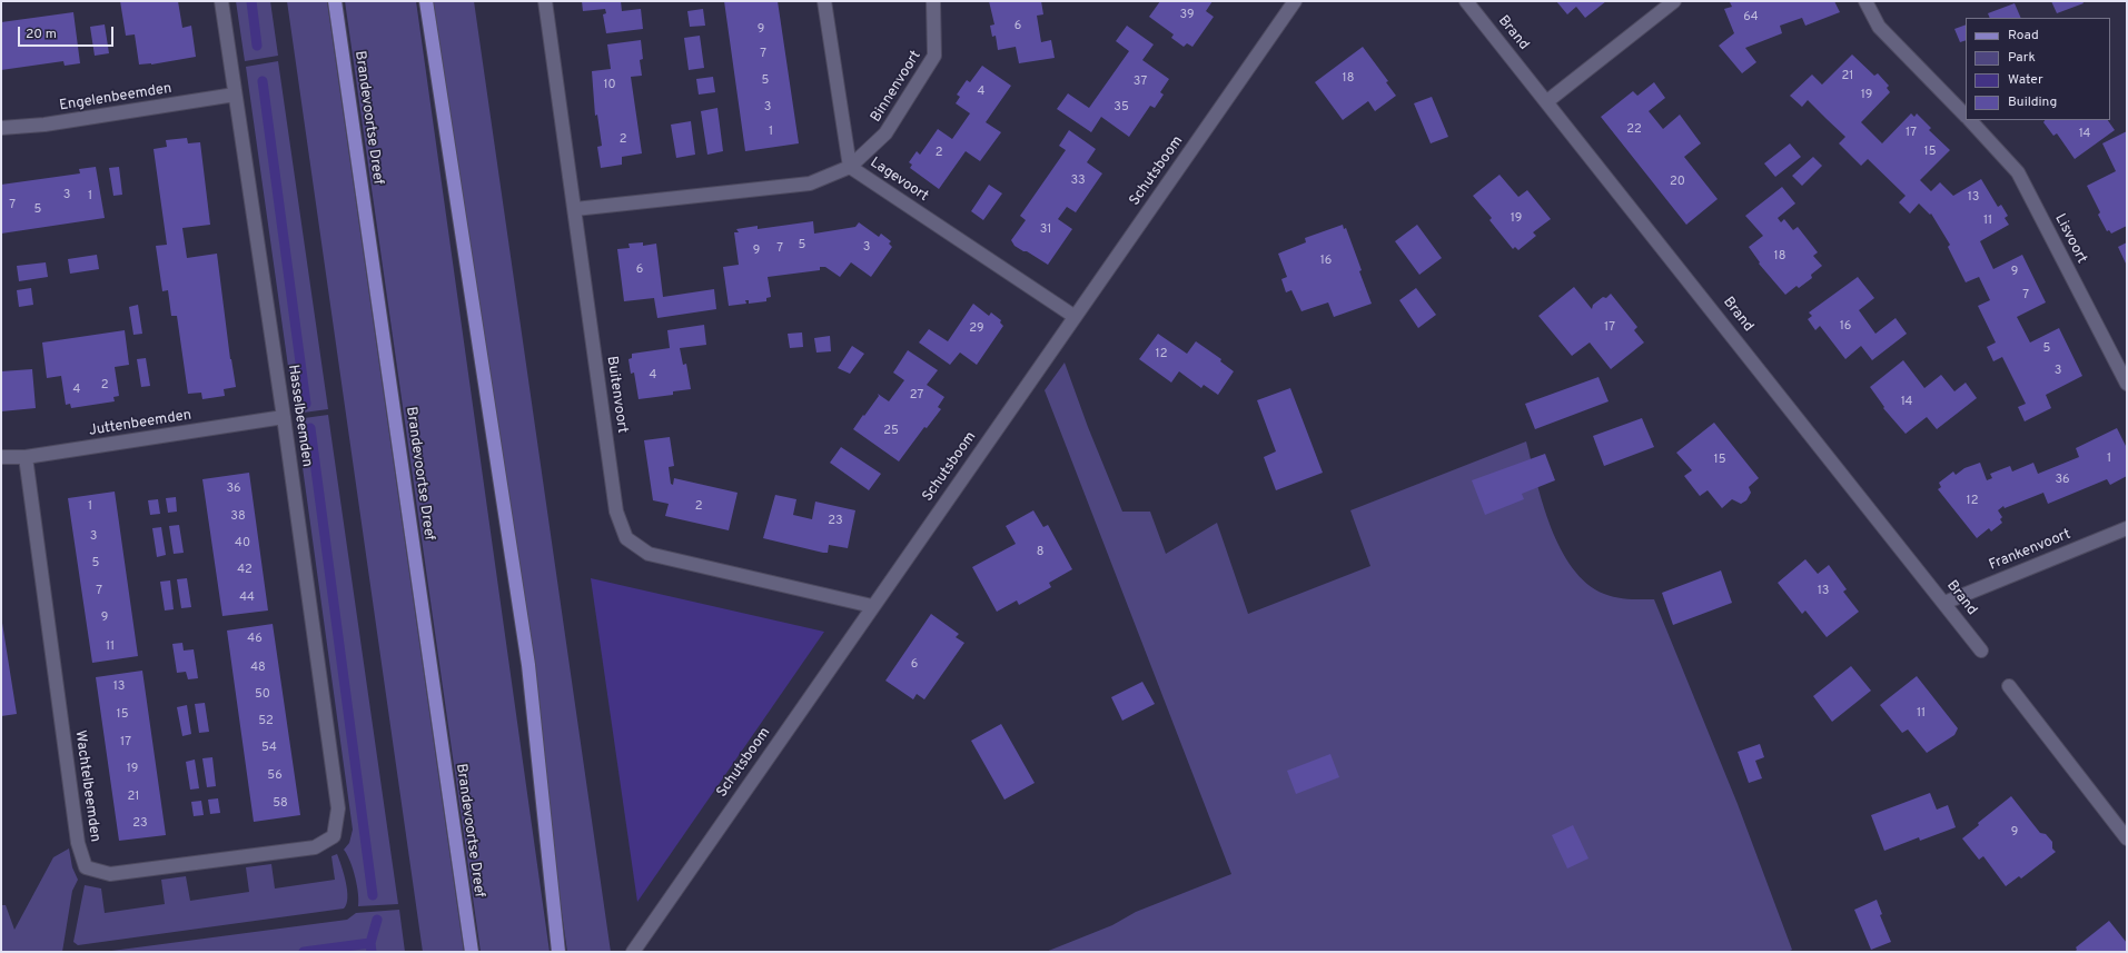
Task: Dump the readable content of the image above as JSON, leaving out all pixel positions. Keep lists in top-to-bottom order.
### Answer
{
  "streets": {
    "main road": ["Brandevoortse Dreef"],
    "street": [
      "Brand",
      "Binnenvoort",
      "Engelenbeemden",
      "Schutsboom",
      "Lagevoort",
      "Lisvoort",
      "Buitenvoort",
      "Hasselbeemden",
      "Juttenbeemden",
      "Frankenvoort",
      "Wachtelbeemden"
    ]
  },
  "crossings": [
    ["Brand", "Frankenvoort"],
    ["Binnenvoort", "Lagevoort"],
    ["Engelenbeemden", "Hasselbeemden"],
    ["Schutsboom", "Lagevoort"],
    ["Schutsboom", "Buitenvoort"],
    ["Lagevoort", "Buitenvoort"],
    ["Hasselbeemden", "Juttenbeemden"],
    ["Hasselbeemden", "Wachtelbeemden"],
    ["Juttenbeemden", "Wachtelbeemden"]
  ],
  "house_numbers": [
    "39",
    "64",
    "6",
    "9",
    "7",
    "21",
    "18",
    "5",
    "37",
    "10",
    "4",
    "19",
    "3",
    "35",
    "22",
    "1",
    "17",
    "14",
    "2",
    "15",
    "2",
    "33",
    "20",
    "3",
    "1",
    "13",
    "7",
    "5",
    "19",
    "11",
    "31",
    "5",
    "3",
    "7",
    "9",
    "18",
    "16",
    "6",
    "9",
    "7",
    "16",
    "17",
    "29",
    "5",
    "12",
    "3",
    "4",
    "2",
    "4",
    "27",
    "14",
    "25",
    "1",
    "15",
    "36",
    "36",
    "12",
    "1",
    "2",
    "38",
    "23",
    "3",
    "40",
    "8",
    "5",
    "42",
    "7",
    "13",
    "44",
    "9",
    "46",
    "11",
    "6",
    "48",
    "13",
    "50",
    "11",
    "15",
    "52",
    "17",
    "54",
    "19",
    "56",
    "21",
    "58",
    "23",
    "9"
  ],
  "legend": [
    "Road",
    "Park",
    "Water",
    "Building"
  ],
  "scale_bar": "20 m"
}
